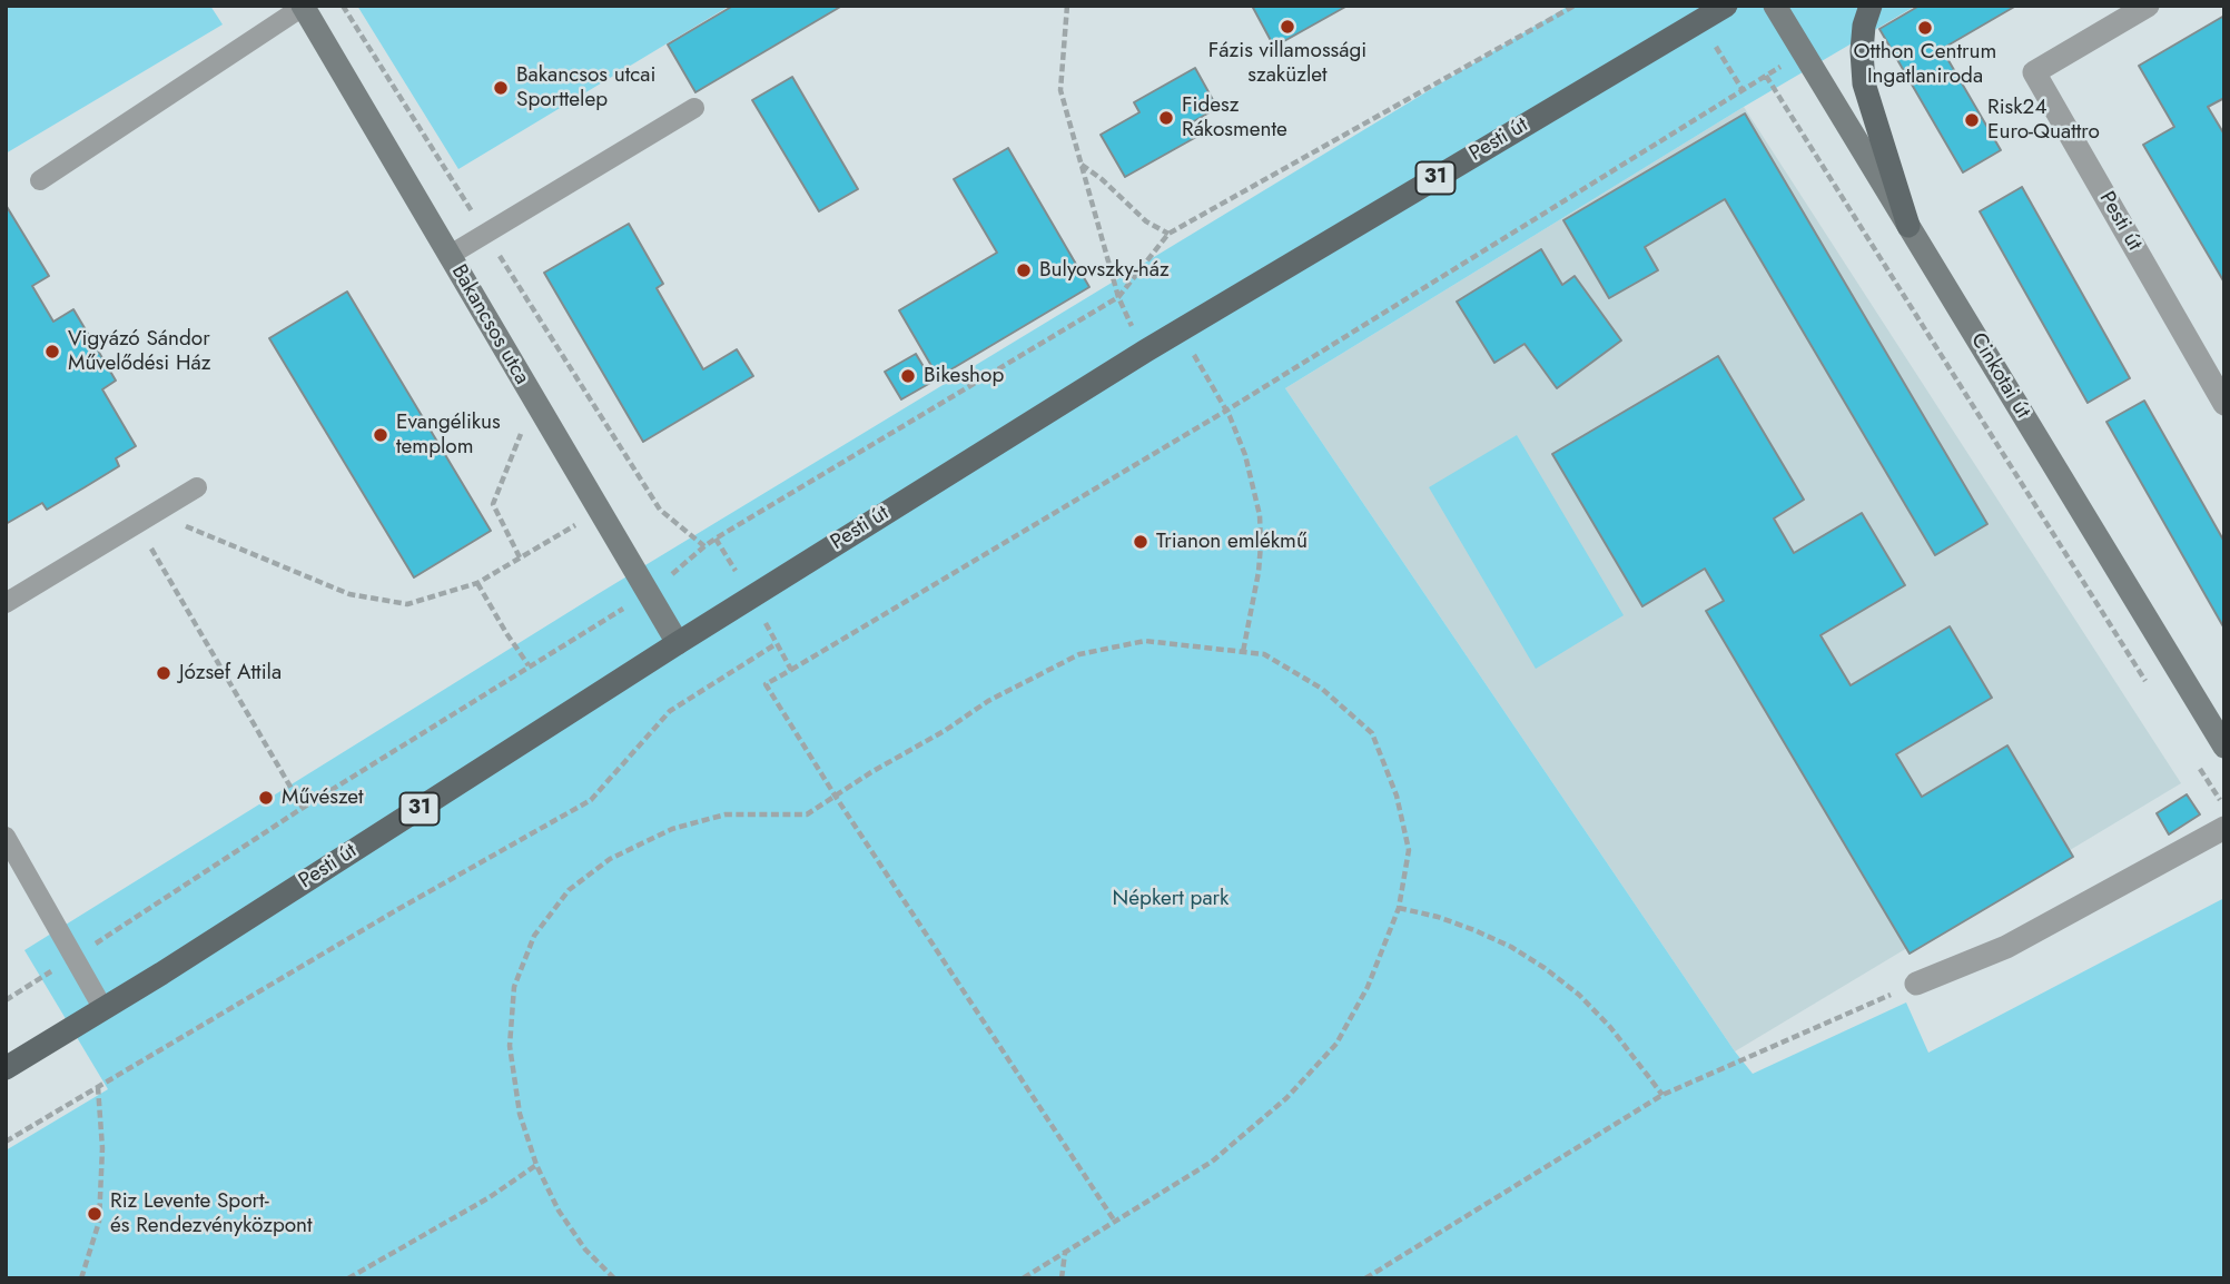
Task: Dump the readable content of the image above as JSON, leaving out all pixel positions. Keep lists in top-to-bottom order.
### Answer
{
  "streets": {
    "main road": [
      "Pesti út",
      "31",
      "Bakancsos utca",
      "Cinkotai út"
    ]
  },
  "crossings": [
    ["Pesti út", "Bakancsos utca"]
  ],
  "parks": ["Népkert park"],
  "places": [
    "Fázis villamossági szaküzlet",
    "Otthon Centrum Ingatlaniroda",
    "Bakancsos utcai Sporttelep",
    "Fidesz Rákosmente",
    "Risk24 Euro-Quattro",
    "Bulyovszky-ház",
    "Vigyázó Sándor Művelődési Ház",
    "Bikeshop",
    "Evangélikus templom",
    "Trianon emlékmű",
    "József Attila",
    "Művészet",
    "Riz Levente Sport- és Rendezvényközpont"
  ]
}
